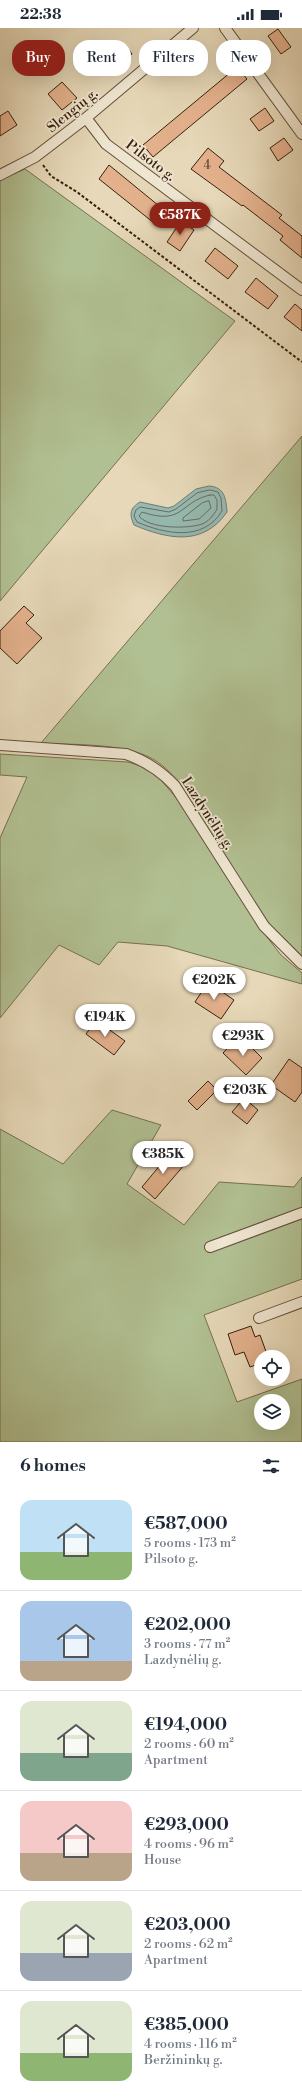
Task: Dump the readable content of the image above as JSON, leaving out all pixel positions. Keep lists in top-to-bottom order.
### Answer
{
  "streets": {
    "street": ["Slengių g.", "Pilsoto g.", "Lazdynėlių g."]
  },
  "crossings": [
    ["Slengių g.", "Pilsoto g."]
  ],
  "house_numbers": ["4"],
  "page": {
    "status": "22:38",
    "chip": [
      "Buy",
      "Rent",
      "Filters",
      "New"
    ],
    "price": [
      "€587K",
      "€202K",
      "€194K",
      "€293K",
      "€203K",
      "€385K"
    ],
    "heading": "6 homes",
    "list": [
      {
        "name": "€587,000",
        "note": "5 rooms · 173 m² · Pilsoto g."
      },
      {
        "name": "€202,000",
        "note": "3 rooms · 77 m² · Lazdynėlių g."
      },
      {
        "name": "€194,000",
        "note": "2 rooms · 60 m² · Apartment"
      },
      {
        "name": "€293,000",
        "note": "4 rooms · 96 m² · House"
      },
      {
        "name": "€203,000",
        "note": "2 rooms · 62 m² · Apartment"
      },
      {
        "name": "€385,000",
        "note": "4 rooms · 116 m² · Beržininkų g."
      }
    ]
  }
}
